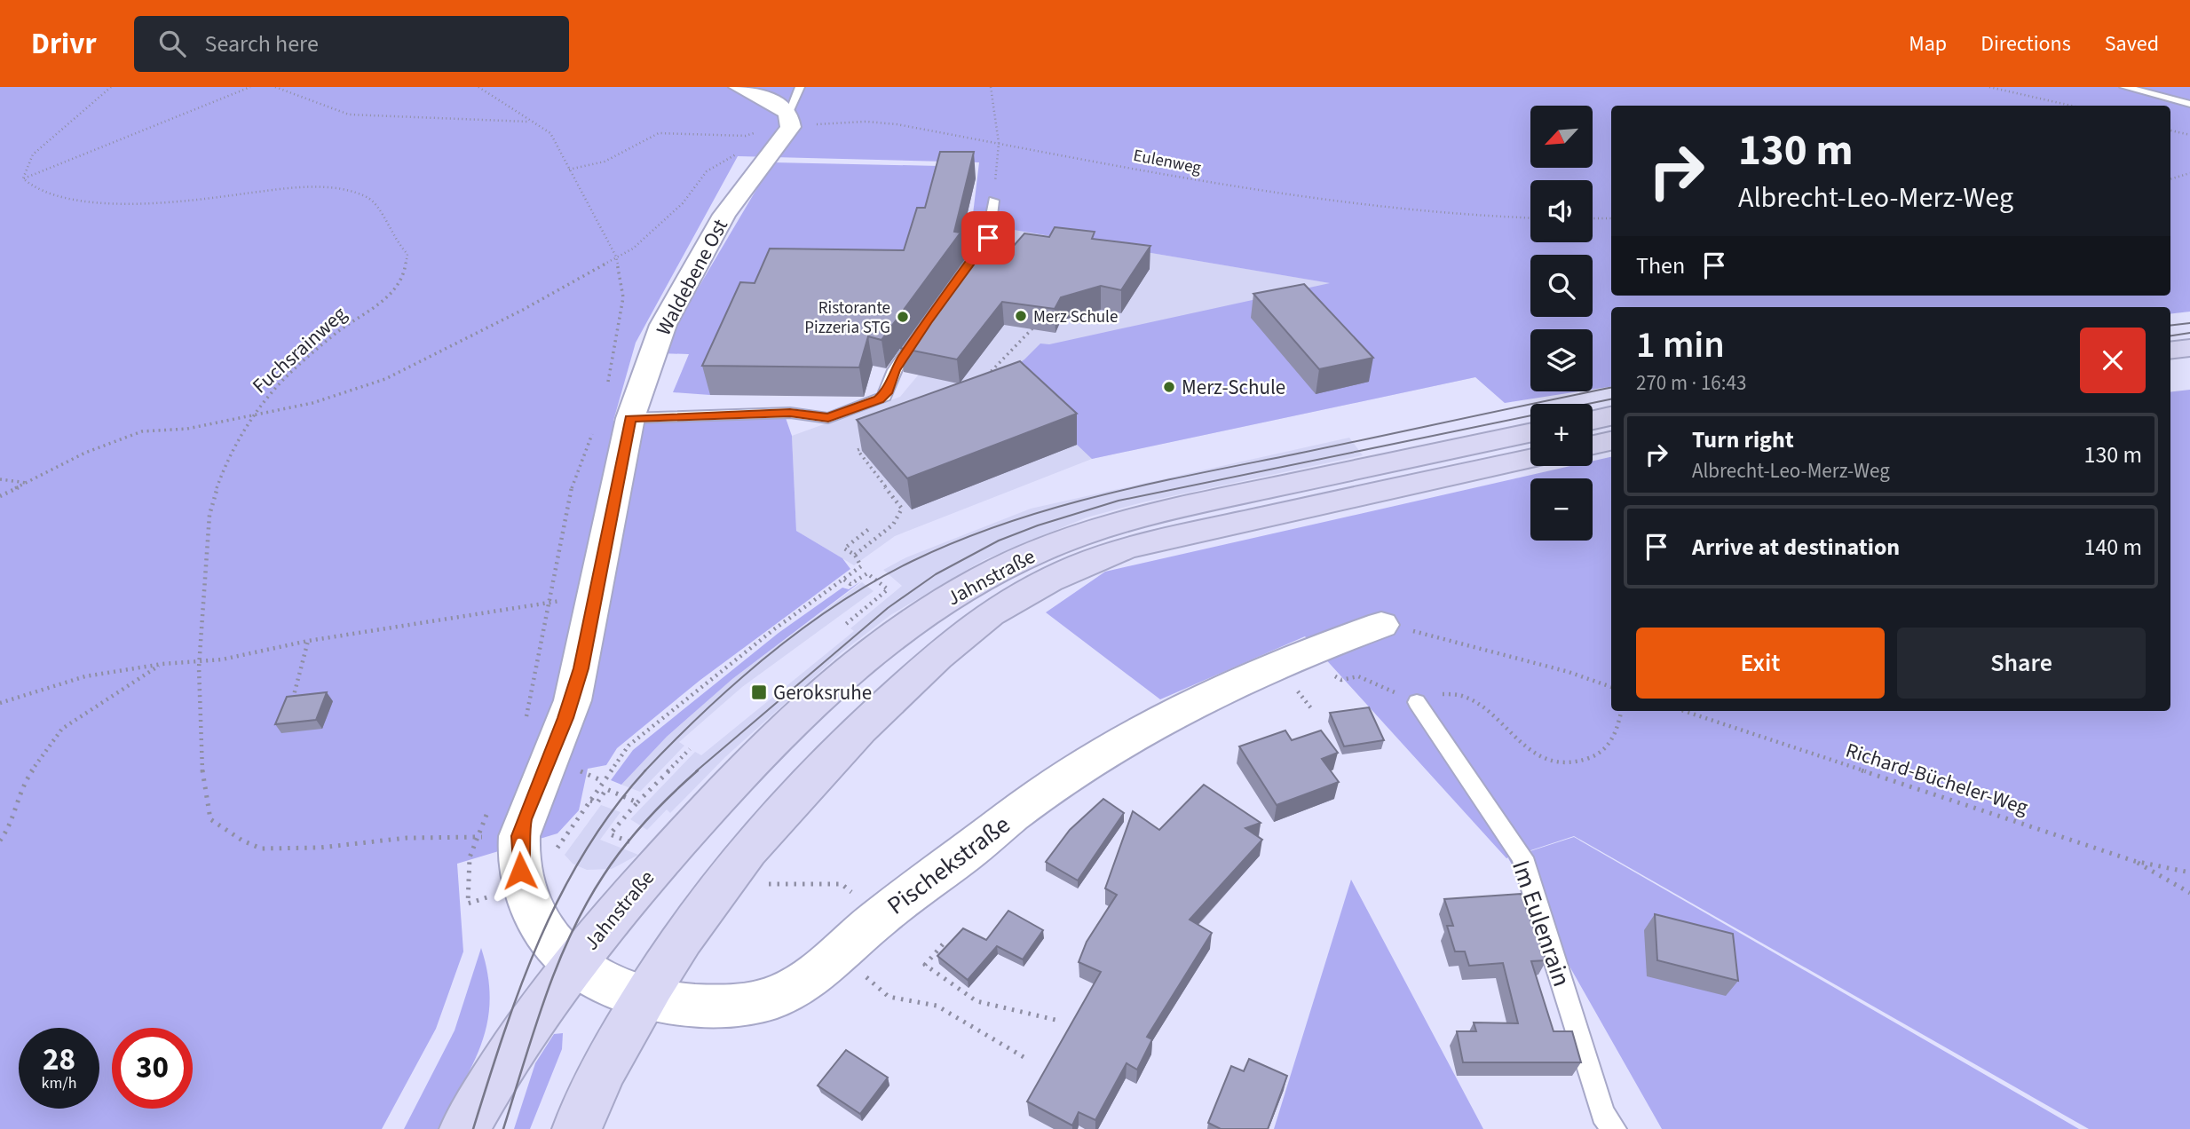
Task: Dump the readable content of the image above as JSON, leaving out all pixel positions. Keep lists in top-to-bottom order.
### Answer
{
  "streets": {
    "main road": ["Jahnstraße"],
    "street": ["Waldebene Ost", "Pischekstraße"],
    "lane": ["Im Eulenrain"],
    "path": ["Eulenweg", "Fuchsrainweg", "Richard-Bücheler-Weg"]
  },
  "crossings": [
    ["Eulenweg", "Waldebene Ost"],
    ["Waldebene Ost", "Fuchsrainweg"],
    ["Waldebene Ost", "Jahnstraße"],
    ["Waldebene Ost", "Pischekstraße"],
    ["Jahnstraße", "Pischekstraße"]
  ],
  "places": {
    "other": ["Merz Schule", "Ristorante Pizzeria STG", "Merz-Schule"],
    "transit": ["Geroksruhe"]
  },
  "north": "bottom left",
  "page": {
    "header": "Drivr",
    "search": "Search here",
    "nav": ["Map", "Directions", "Saved"],
    "map_buttons": ["+", "−"],
    "turn": ["130 m", "Albrecht-Leo-Merz-Weg"],
    "then": "Then",
    "heading": ["1 min", "270 m · 16:43"],
    "list": [
      {
        "name": "Turn right",
        "note": "Albrecht-Leo-Merz-Weg",
        "value": "130 m"
      },
      {
        "name": "Arrive at destination",
        "value": "140 m"
      }
    ],
    "buttons": ["Exit", "Share"],
    "speed": "28 km/h",
    "limit": "30"
  }
}
